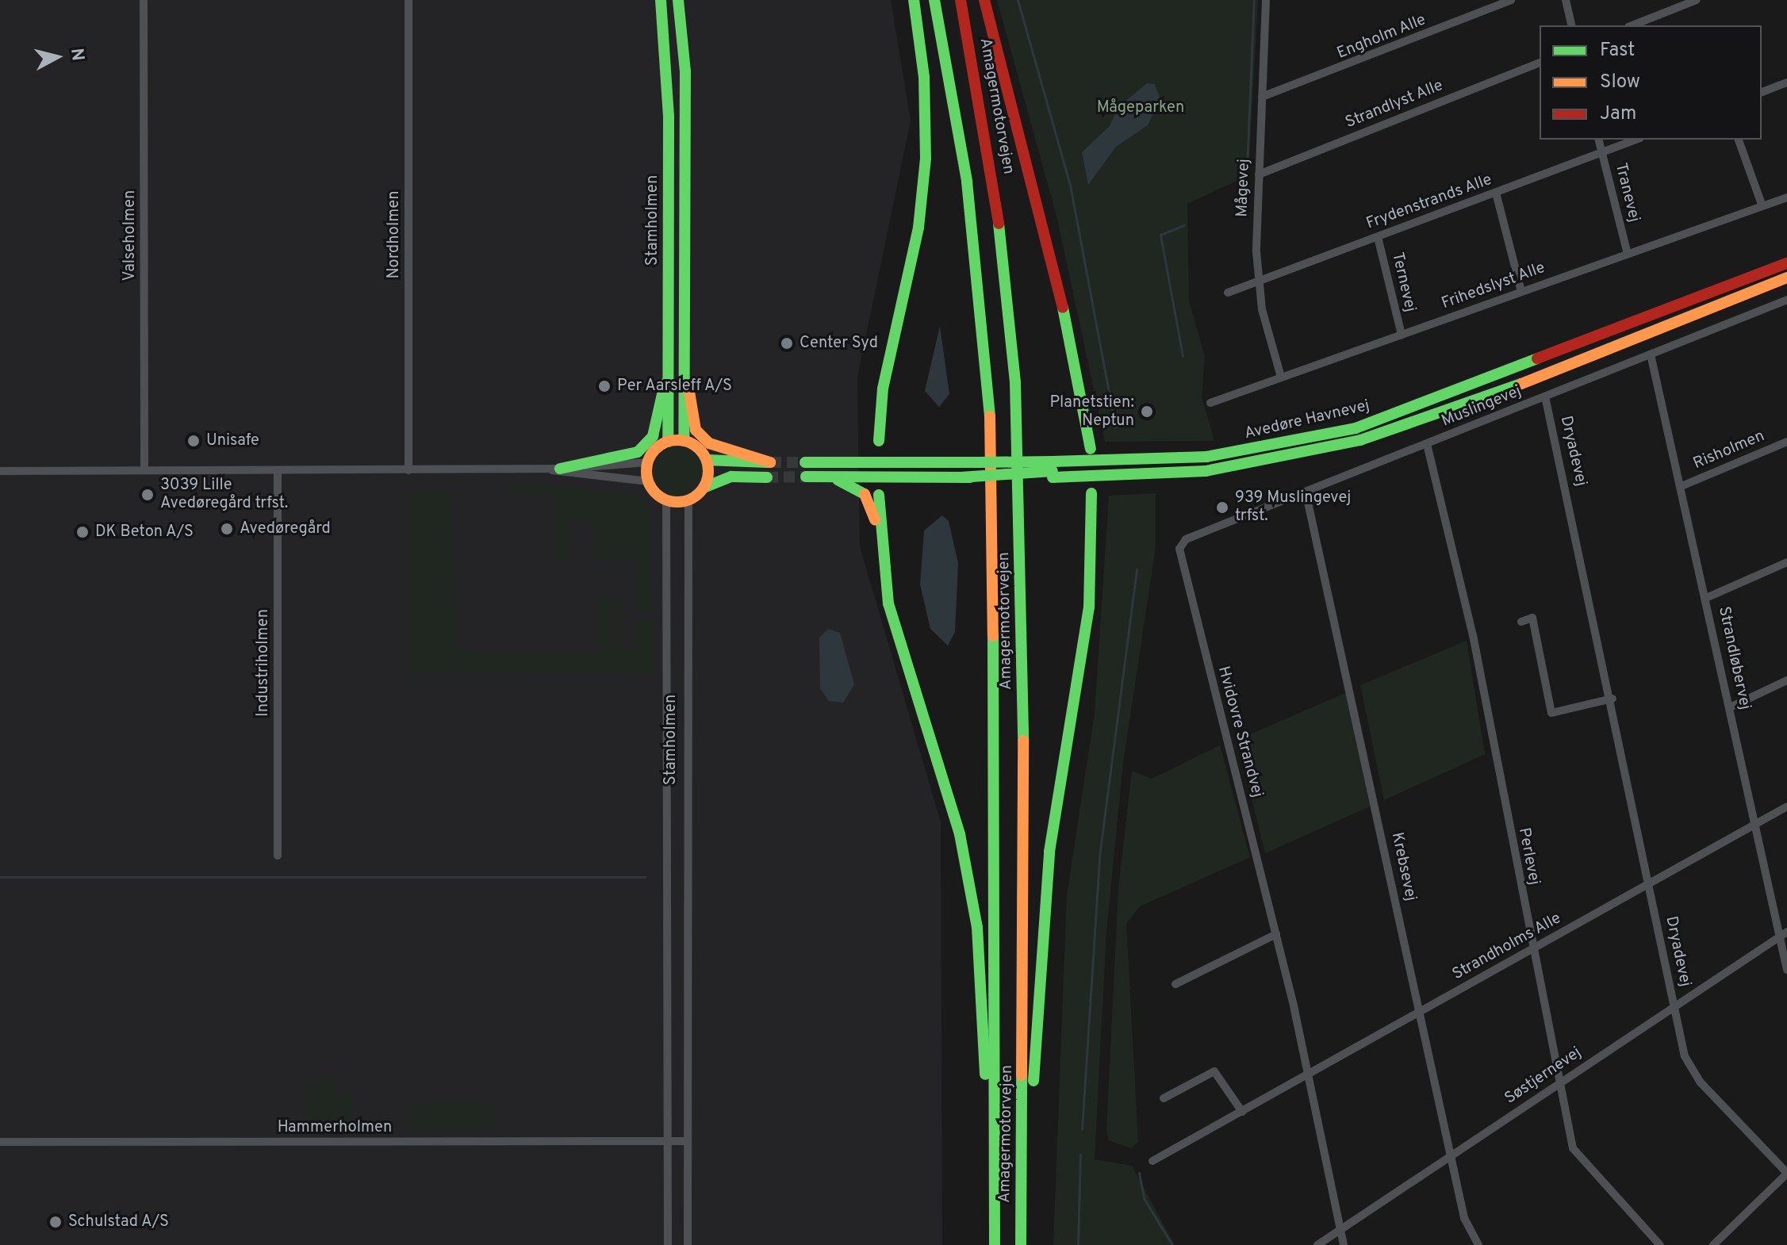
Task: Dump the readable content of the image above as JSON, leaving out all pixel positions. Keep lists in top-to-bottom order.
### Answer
{
  "streets": {
    "main road": ["Amagermotorvejen", "Stamholmen", "Avedøre Havnevej"],
    "street": [
      "Engholm Alle",
      "Strandlyst Alle",
      "Mågevej",
      "Tranevej",
      "Frydenstrands Alle",
      "Nordholmen",
      "Valseholmen",
      "Ternevej",
      "Frihedslyst Alle",
      "Muslingevej",
      "Risholmen",
      "Dryadevej",
      "Strandløbervej",
      "Industriholmen",
      "Hvidovre Strandvej",
      "Perlevej",
      "Krebsevej",
      "Strandholms Alle",
      "Søstjernevej",
      "Hammerholmen"
    ]
  },
  "crossings": [
    ["Engholm Alle", "Mågevej"],
    ["Strandlyst Alle", "Mågevej"],
    ["Mågevej", "Frydenstrands Alle"],
    ["Mågevej", "Frihedslyst Alle"],
    ["Tranevej", "Frydenstrands Alle"],
    ["Tranevej", "Frihedslyst Alle"],
    ["Frydenstrands Alle", "Ternevej"],
    ["Stamholmen", "Hammerholmen"],
    ["Ternevej", "Frihedslyst Alle"],
    ["Muslingevej", "Dryadevej"],
    ["Muslingevej", "Strandløbervej"],
    ["Muslingevej", "Hvidovre Strandvej"],
    ["Muslingevej", "Perlevej"],
    ["Muslingevej", "Krebsevej"],
    ["Risholmen", "Strandløbervej"],
    ["Dryadevej", "Strandholms Alle"],
    ["Dryadevej", "Søstjernevej"],
    ["Strandløbervej", "Strandholms Alle"],
    ["Strandløbervej", "Søstjernevej"],
    ["Hvidovre Strandvej", "Strandholms Alle"],
    ["Hvidovre Strandvej", "Søstjernevej"],
    ["Perlevej", "Strandholms Alle"],
    ["Perlevej", "Søstjernevej"],
    ["Krebsevej", "Strandholms Alle"],
    ["Krebsevej", "Søstjernevej"]
  ],
  "parks": ["Mågeparken"],
  "places": [
    "Center Syd",
    "Per Aarsleff A/S",
    "Planetstien: Neptun",
    "Unisafe",
    "3039 Lille Avedøregård trfst.",
    "939 Muslingevej trfst.",
    "Avedøregård",
    "DK Beton A/S",
    "Schulstad A/S"
  ],
  "legend": ["Fast", "Slow", "Jam"],
  "north": "right"
}
